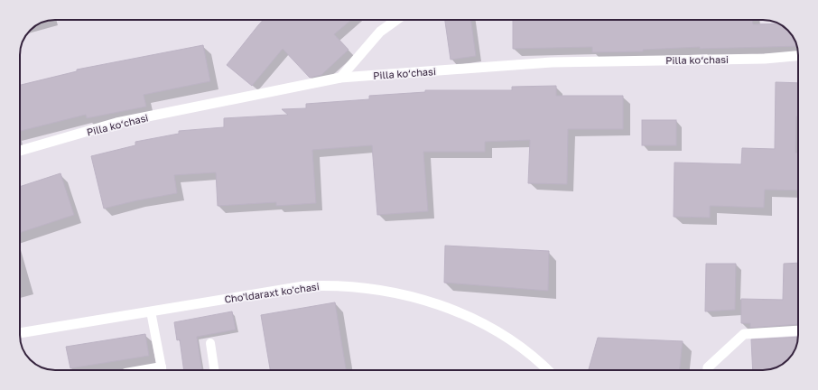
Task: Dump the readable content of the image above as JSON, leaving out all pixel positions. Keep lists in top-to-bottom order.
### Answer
{
  "streets": {
    "street": ["Pilla ko‘chasi", "Cho'ldaraxt ko'chasi"]
  }
}
